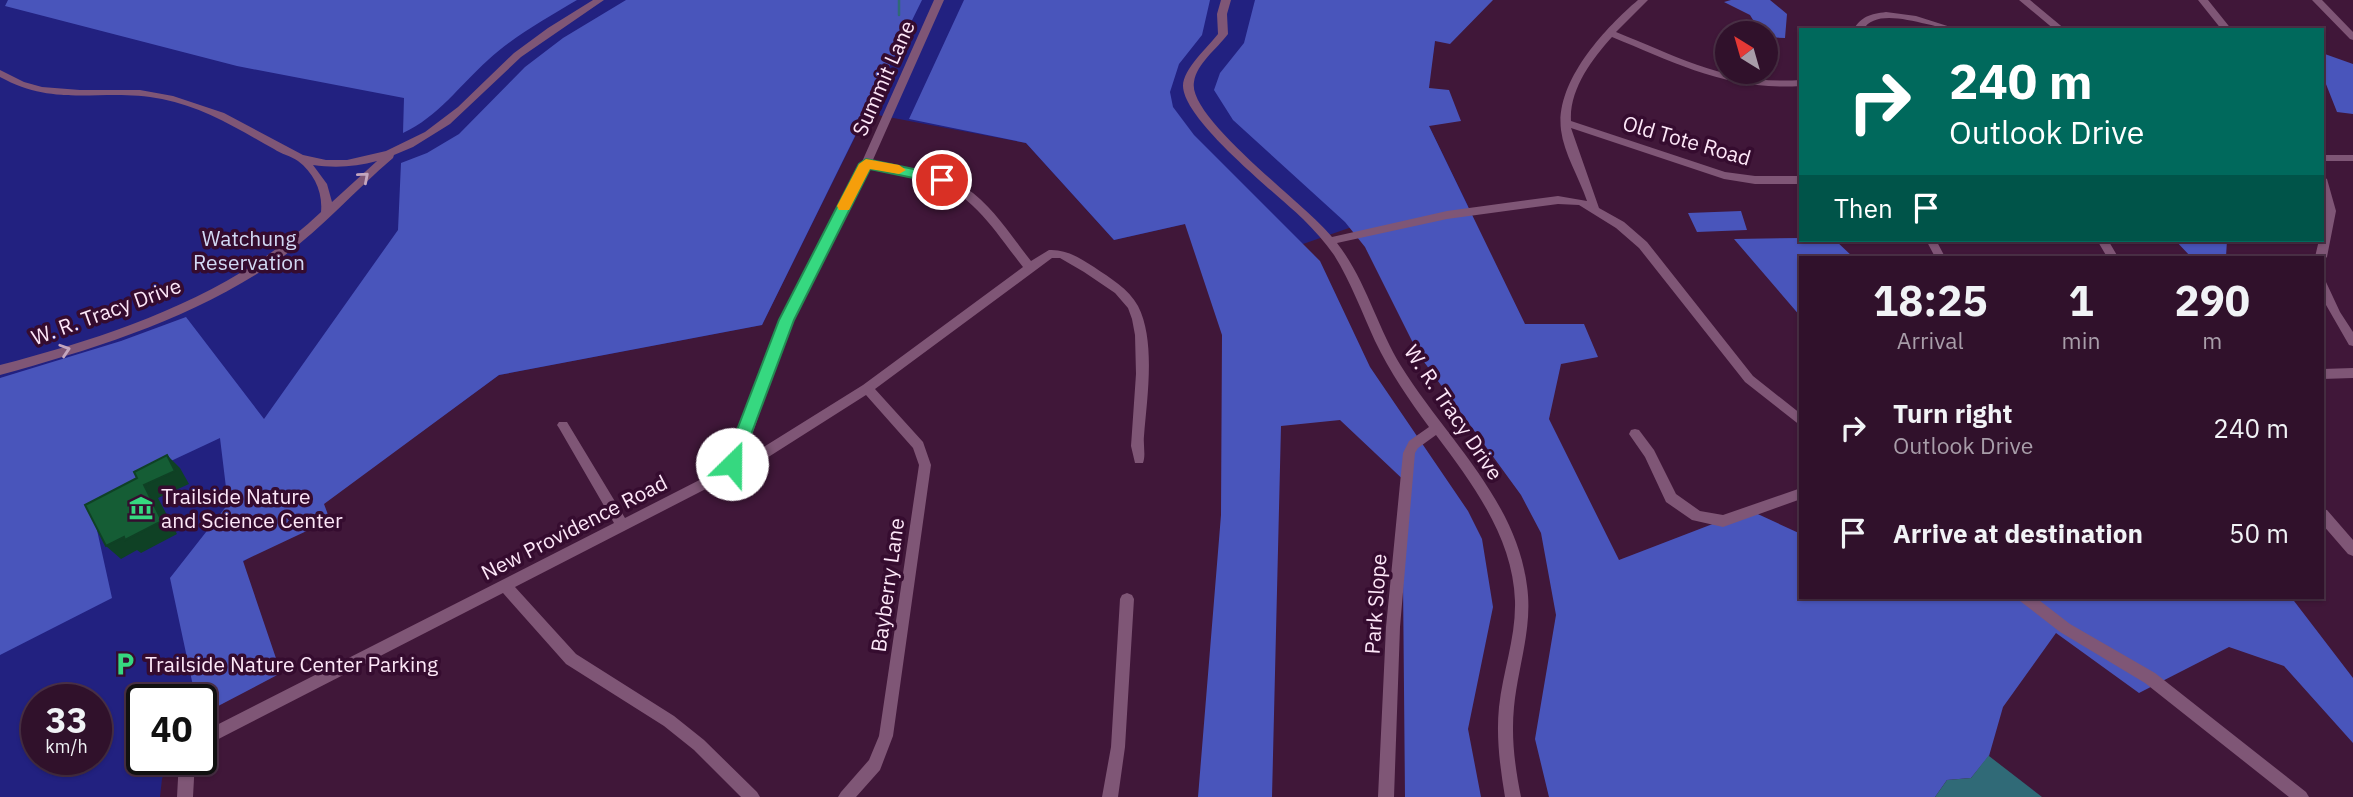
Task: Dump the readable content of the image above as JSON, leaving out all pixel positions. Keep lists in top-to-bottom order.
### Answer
{
  "streets": {
    "street": [
      "Summit Lane",
      "Old Tote Road",
      "W. R. Tracy Drive",
      "New Providence Road",
      "Bayberry Lane",
      "Park Slope"
    ]
  },
  "crossings": [
    ["Summit Lane", "New Providence Road"],
    ["W. R. Tracy Drive", "Park Slope"],
    ["New Providence Road", "Bayberry Lane"]
  ],
  "parks": ["Watchung Reservation"],
  "places": {
    "museum": ["Trailside Nature and Science Center"],
    "parking": ["Trailside Nature Center Parking"]
  },
  "north": "top left",
  "page": {
    "turn": ["240 m", "Outlook Drive"],
    "then": "Then",
    "eta": [
      "18:25",
      "Arrival",
      "1",
      "min",
      "290",
      "m"
    ],
    "list": [
      {
        "name": "Turn right",
        "note": "Outlook Drive",
        "value": "240 m"
      },
      {
        "name": "Arrive at destination",
        "value": "50 m"
      }
    ],
    "speed": "33 km/h",
    "limit": "40"
  }
}
